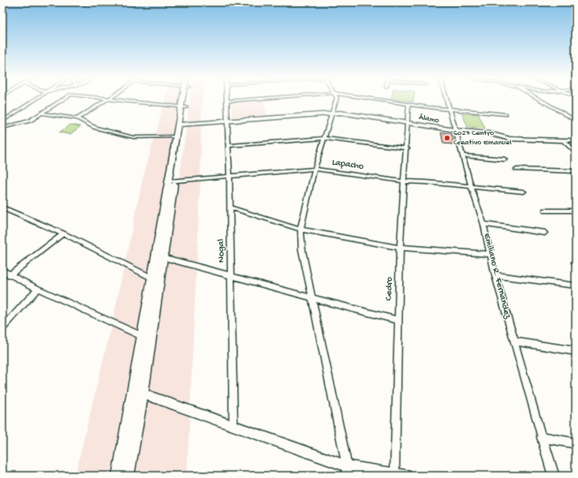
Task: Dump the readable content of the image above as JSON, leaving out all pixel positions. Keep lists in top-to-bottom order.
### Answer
{
  "streets": {
    "street": [
      "Álamo",
      "Lapacho",
      "Nogal",
      "Emiliano R. Fernandez",
      "Cedro"
    ]
  },
  "crossings": [
    ["Álamo", "Nogal"],
    ["Álamo", "Emiliano R. Fernandez"],
    ["Álamo", "Cedro"],
    ["Lapacho", "Nogal"],
    ["Lapacho", "Emiliano R. Fernandez"],
    ["Lapacho", "Cedro"]
  ],
  "places": ["6027 Centro Creativo Emanuel"]
}
